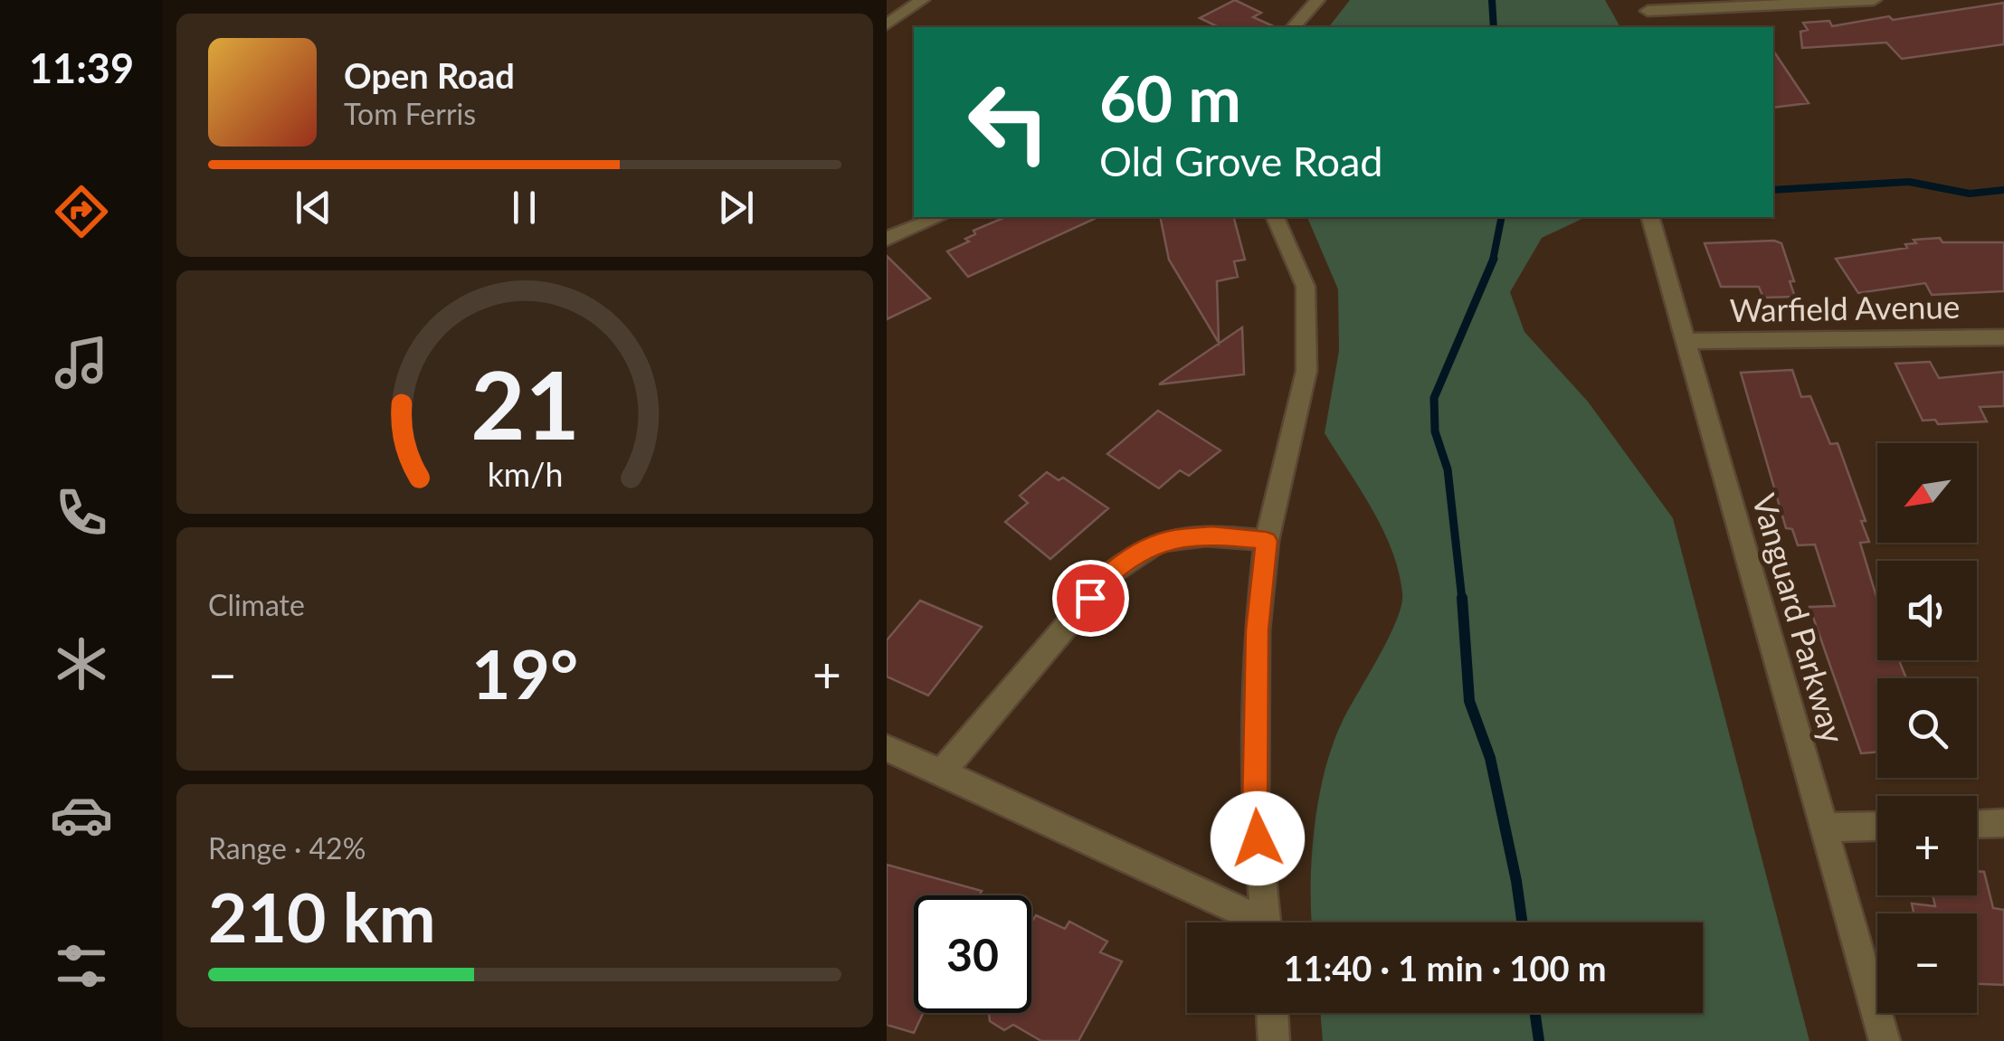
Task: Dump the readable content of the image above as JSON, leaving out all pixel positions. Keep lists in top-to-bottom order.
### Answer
{
  "streets": {
    "street": ["Warfield Avenue", "Vanguard Parkway"]
  },
  "crossings": [
    ["Warfield Avenue", "Vanguard Parkway"]
  ],
  "north": "bottom left",
  "page": {
    "tabs": "11:39",
    "turn": ["60 m", "Old Grove Road"],
    "song": ["Open Road", "Tom Ferris"],
    "map_buttons": ["+", "−"],
    "tile": [
      "Climate",
      ["Range · 42%", "210 km"]
    ],
    "heat": ["−", "19°", "+"],
    "limit": "30",
    "trip": "11:40 · 1 min · 100 m",
    "gauge": ["21", "km/h"]
  }
}
